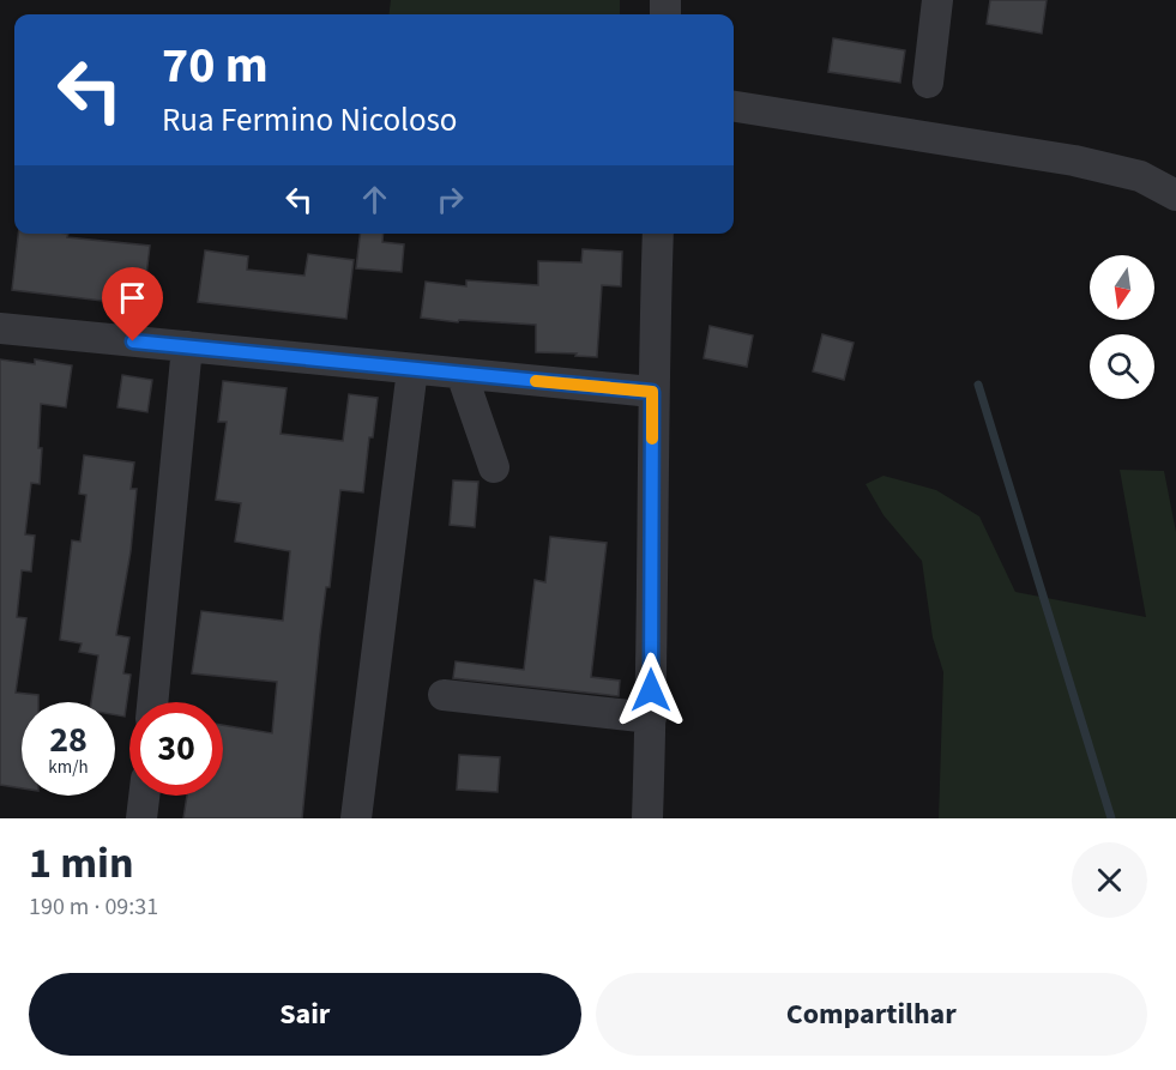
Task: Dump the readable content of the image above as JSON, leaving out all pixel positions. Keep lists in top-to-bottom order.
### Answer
{
  "north": "bottom",
  "page": {
    "turn": ["70 m", "Rua Fermino Nicoloso"],
    "speed": "28 km/h",
    "limit": "30",
    "heading": ["1 min", "190 m · 09:31"],
    "buttons": ["Sair", "Compartilhar"]
  }
}
